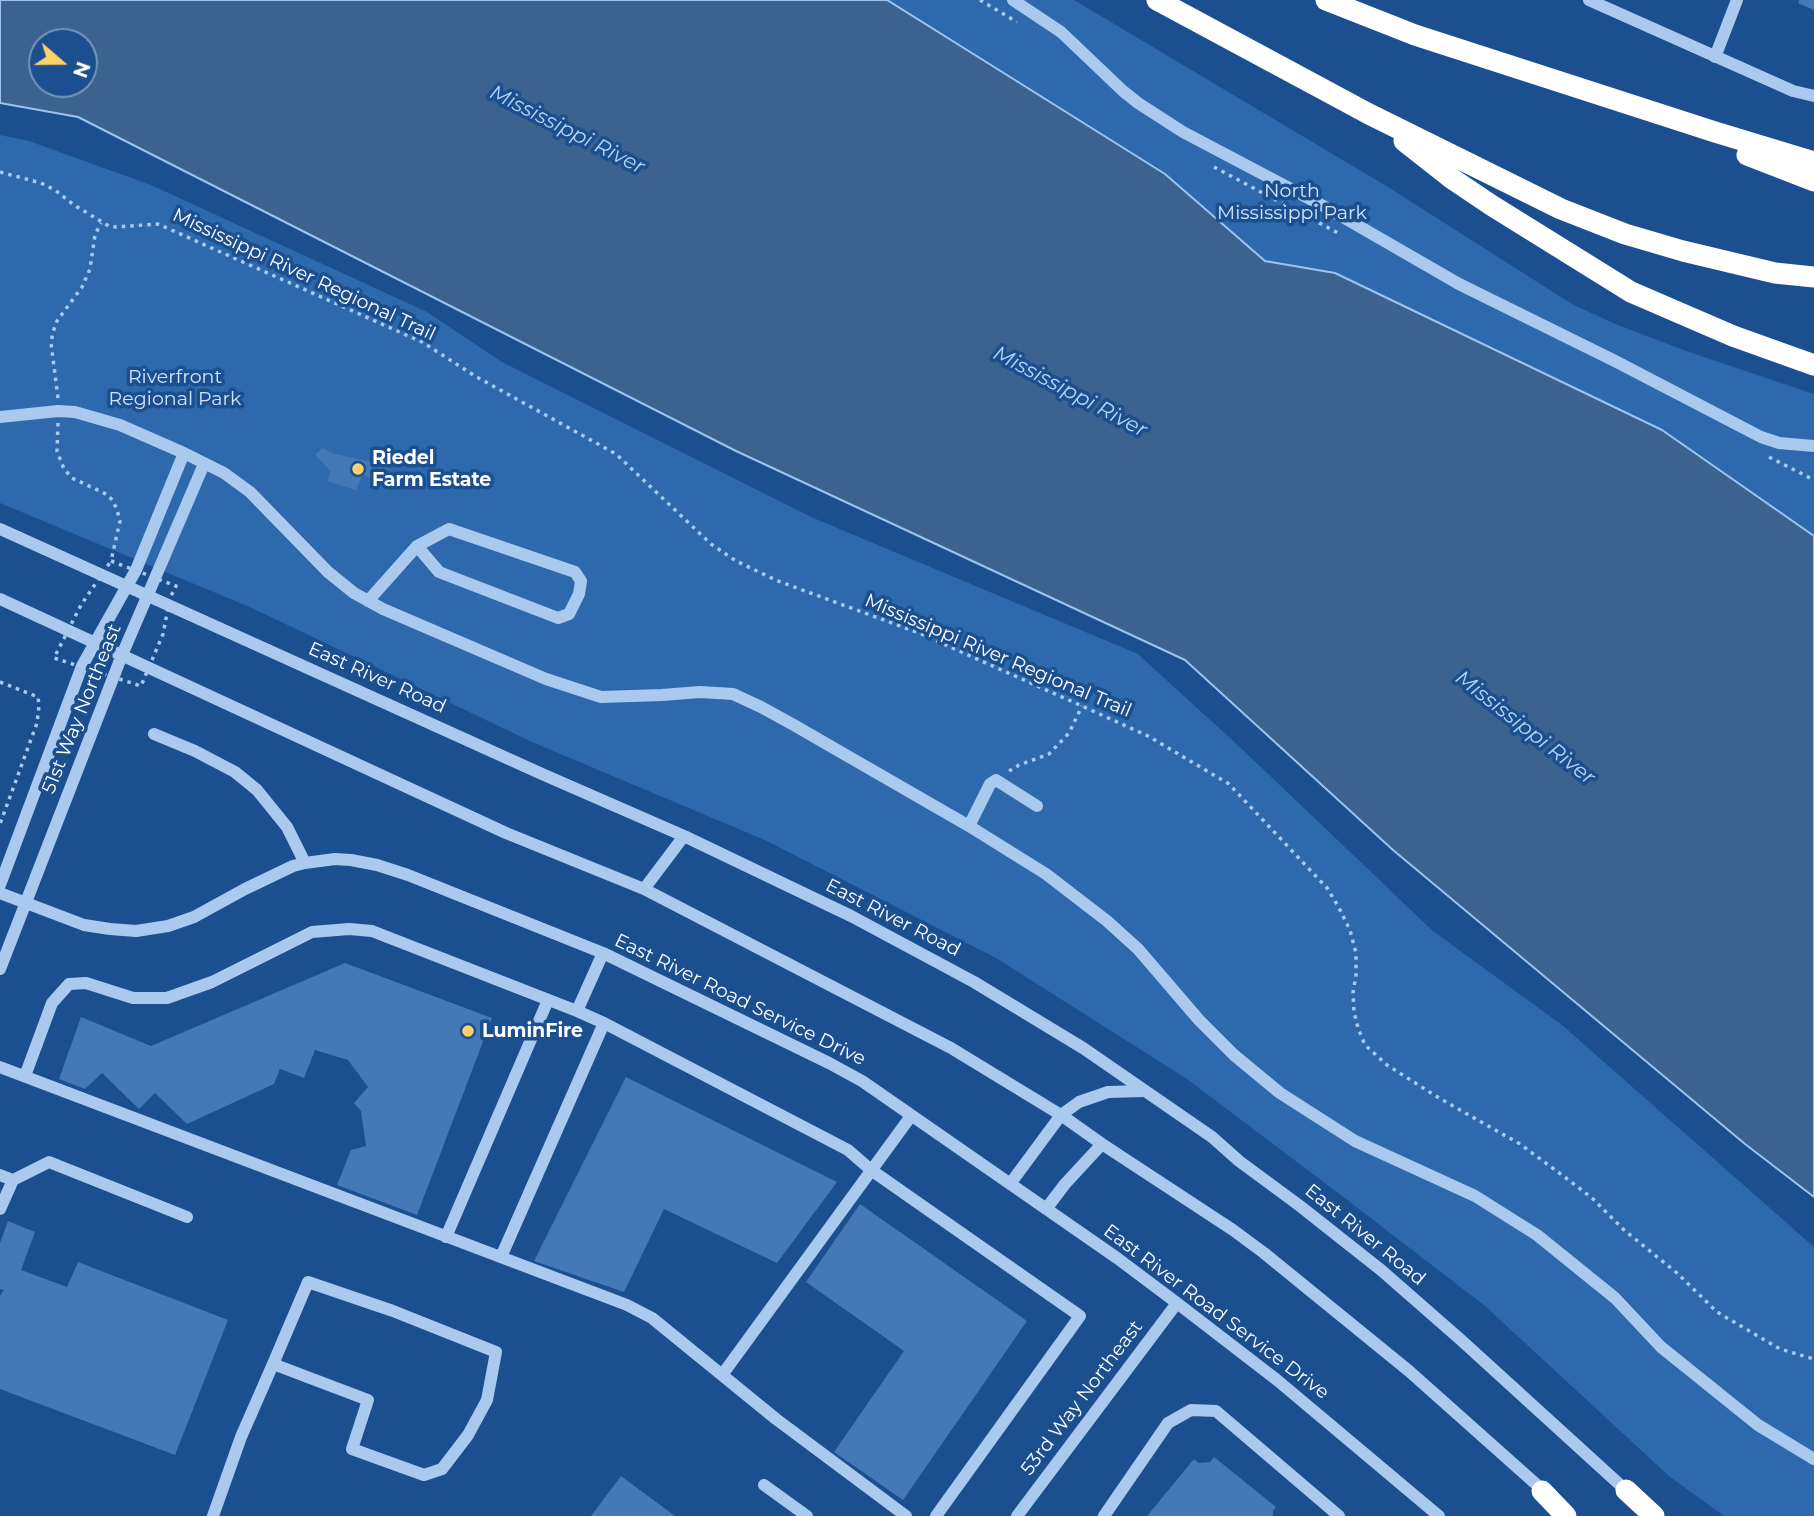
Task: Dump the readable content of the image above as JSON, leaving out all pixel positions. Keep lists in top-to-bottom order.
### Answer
{
  "streets": {
    "street": [
      "East River Road",
      "51st Way Northeast",
      "East River Road Service Drive",
      "53rd Way Northeast"
    ],
    "path": ["Mississippi River Regional Trail"]
  },
  "crossings": [
    ["East River Road", "51st Way Northeast"],
    ["51st Way Northeast", "East River Road Service Drive"],
    ["East River Road Service Drive", "53rd Way Northeast"]
  ],
  "water": ["Mississippi River"],
  "parks": ["North Mississippi Park", "Riverfront Regional Park"],
  "places": ["Riedel Farm Estate", "LuminFire"],
  "north": "right"
}
